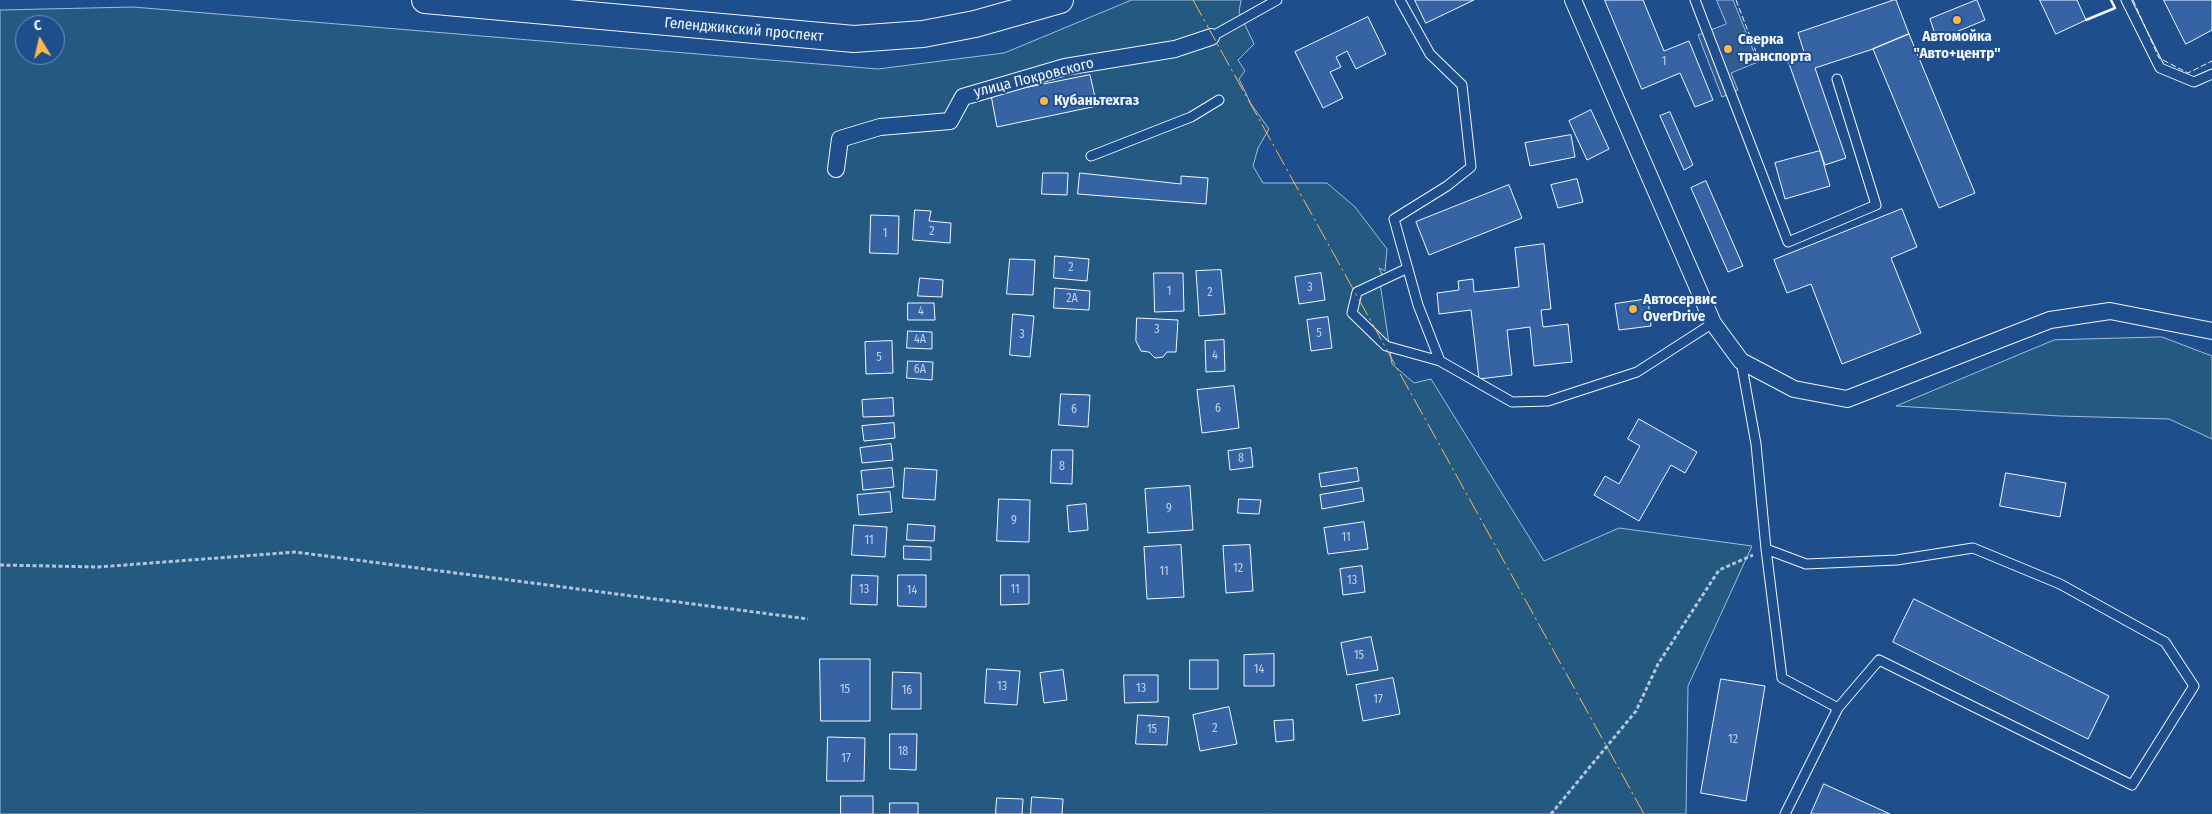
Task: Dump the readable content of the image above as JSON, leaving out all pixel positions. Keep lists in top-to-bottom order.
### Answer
{
  "streets": {
    "main road": ["Геленджикский проспект"],
    "street": ["улица Покровского"]
  },
  "places": [
    "Автомойка \"Авто+центр\"",
    "Сверка транспорта",
    "Кубаньтехгаз",
    "Автосервис OverDrive"
  ],
  "house_numbers": [
    "1",
    "2",
    "1",
    "2",
    "3",
    "1",
    "2",
    "2А",
    "4",
    "3",
    "5",
    "3",
    "4А",
    "4",
    "5",
    "6А",
    "6",
    "6",
    "8",
    "8",
    "9",
    "9",
    "11",
    "11",
    "12",
    "11",
    "13",
    "13",
    "11",
    "14",
    "15",
    "14",
    "13",
    "13",
    "15",
    "16",
    "17",
    "2",
    "15",
    "12",
    "18",
    "17"
  ],
  "north": "top"
}
